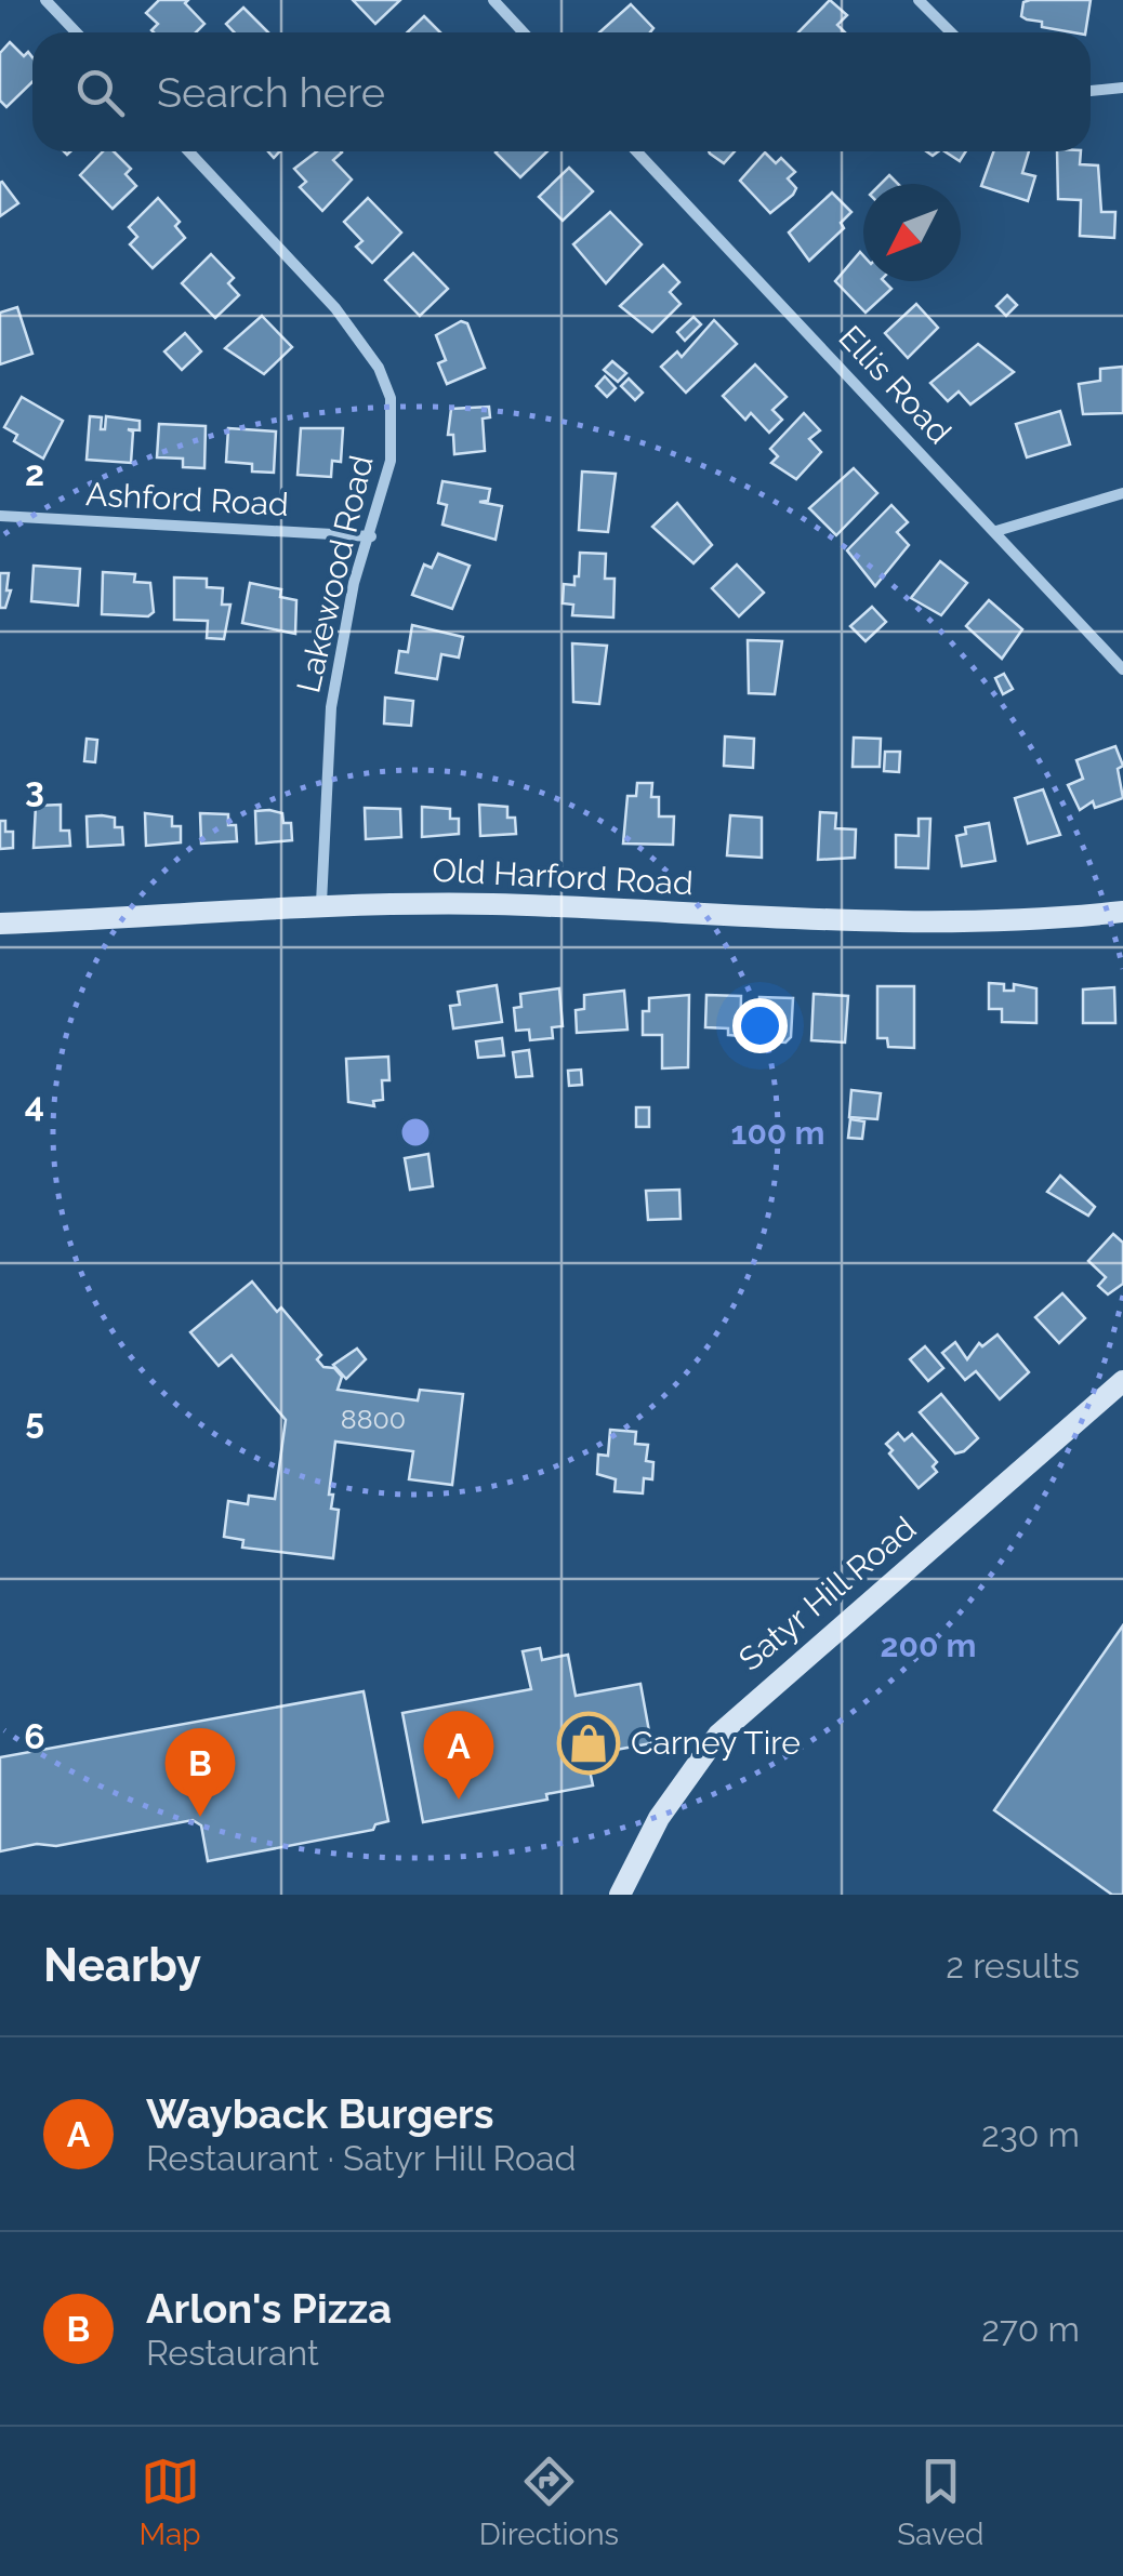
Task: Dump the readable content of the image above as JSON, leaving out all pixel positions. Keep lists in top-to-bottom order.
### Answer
{
  "streets": {
    "street": [
      "Ellis Road",
      "Ashford Road",
      "Lakewood Road",
      "Old Harford Road",
      "Satyr Hill Road"
    ]
  },
  "crossings": [
    ["Ashford Road", "Lakewood Road"],
    ["Lakewood Road", "Old Harford Road"]
  ],
  "places": {
    "shop": ["Carney Tire"]
  },
  "house_numbers": ["8800"],
  "north": "bottom left",
  "page": {
    "search": "Search here",
    "pins": ["A", "B"],
    "heading": ["Nearby", "2 results"],
    "list": [
      {
        "mark": "A",
        "name": "Wayback Burgers",
        "note": "Restaurant · Satyr Hill Road",
        "value": "230 m"
      },
      {
        "mark": "B",
        "name": "Arlon's Pizza",
        "note": "Restaurant",
        "value": "270 m"
      }
    ],
    "nav": ["Map", "Directions", "Saved"]
  },
  "grid": {
    "rows": [
      "2",
      "3",
      "4",
      "5",
      "6"
    ]
  },
  "rings": ["100 m", "200 m"]
}
